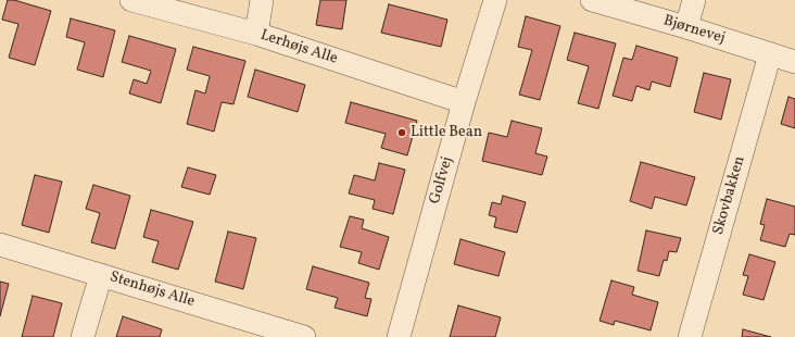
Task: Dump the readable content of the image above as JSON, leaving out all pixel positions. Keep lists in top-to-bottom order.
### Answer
{
  "streets": {
    "street": [
      "Bjørnevej",
      "Lerhøjs Alle",
      "Golfvej",
      "Skovbakken",
      "Stenhøjs Alle"
    ]
  },
  "crossings": [
    ["Bjørnevej", "Skovbakken"],
    ["Lerhøjs Alle", "Golfvej"]
  ],
  "places": ["Little Bean"]
}
